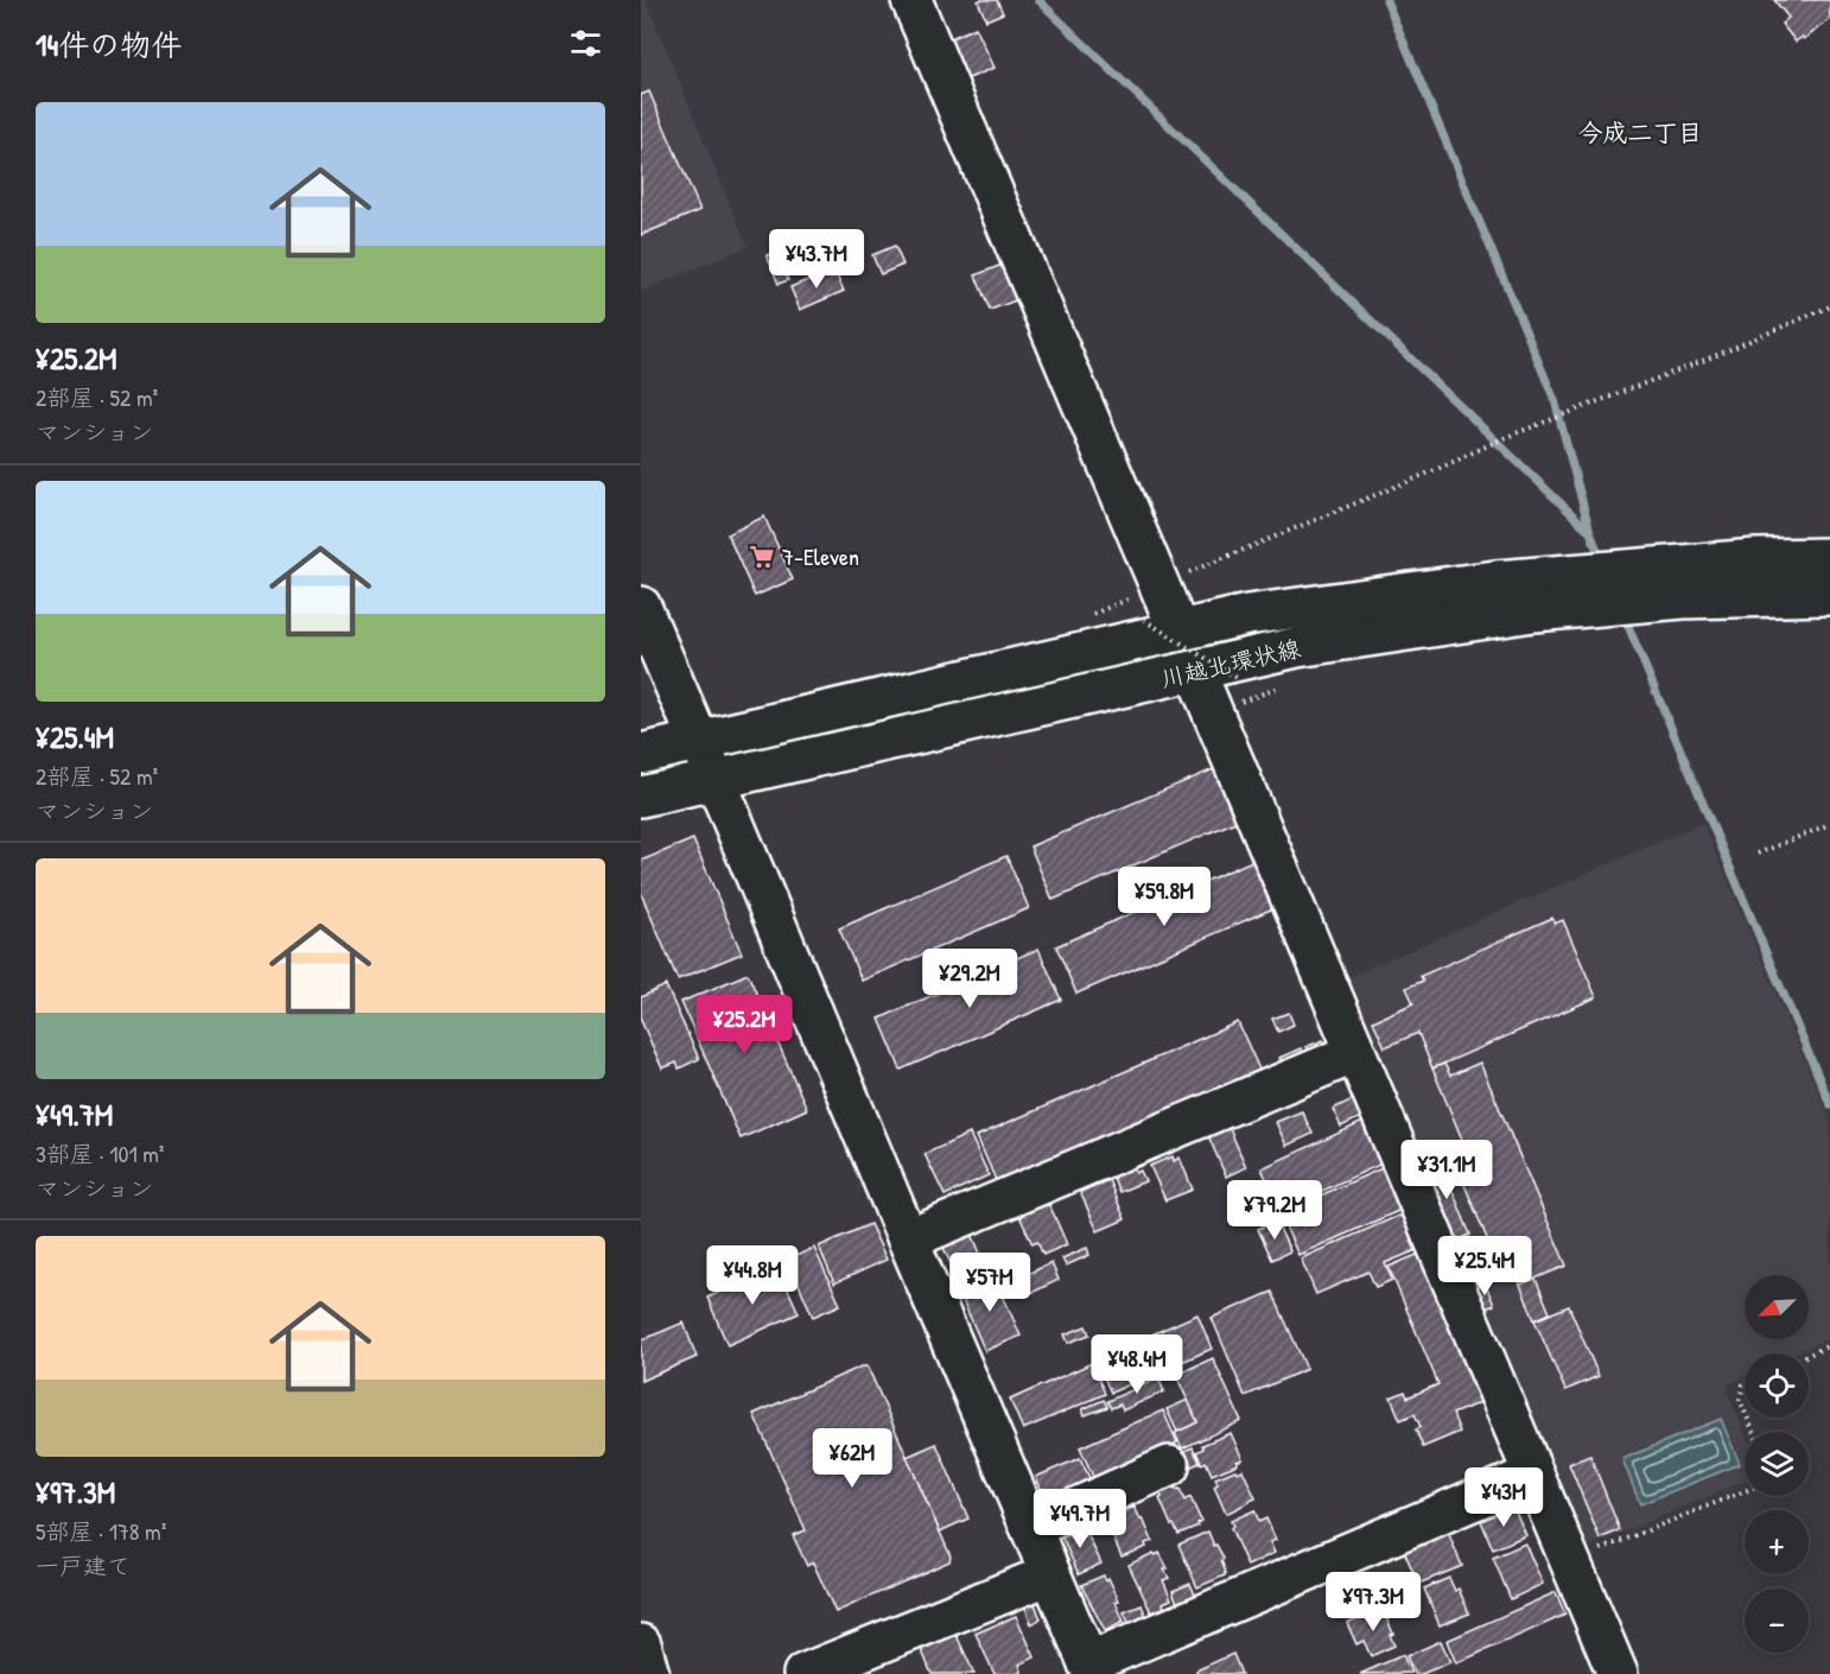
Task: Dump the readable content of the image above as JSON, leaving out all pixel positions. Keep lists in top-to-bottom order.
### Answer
{
  "streets": {
    "street": ["川越北環状線"]
  },
  "districts": ["今成二丁目"],
  "places": {
    "supermarket": ["7-Eleven"]
  },
  "north": "bottom left",
  "page": {
    "heading": "14件の物件",
    "list": [
      {
        "name": "¥25.2M",
        "note": "2部屋 · 52 m² · マンション"
      },
      {
        "name": "¥25.4M",
        "note": "2部屋 · 52 m² · マンション"
      },
      {
        "name": "¥49.7M",
        "note": "3部屋 · 101 m² · マンション"
      },
      {
        "name": "¥97.3M",
        "note": "5部屋 · 178 m² · 一戸建て"
      }
    ],
    "price": [
      "¥43.7M",
      "¥59.8M",
      "¥29.2M",
      "¥25.2M",
      "¥31.1M",
      "¥79.2M",
      "¥25.4M",
      "¥44.8M",
      "¥57M",
      "¥48.4M",
      "¥62M",
      "¥43M",
      "¥49.7M",
      "¥97.3M"
    ],
    "map_buttons": ["+", "−"]
  }
}
